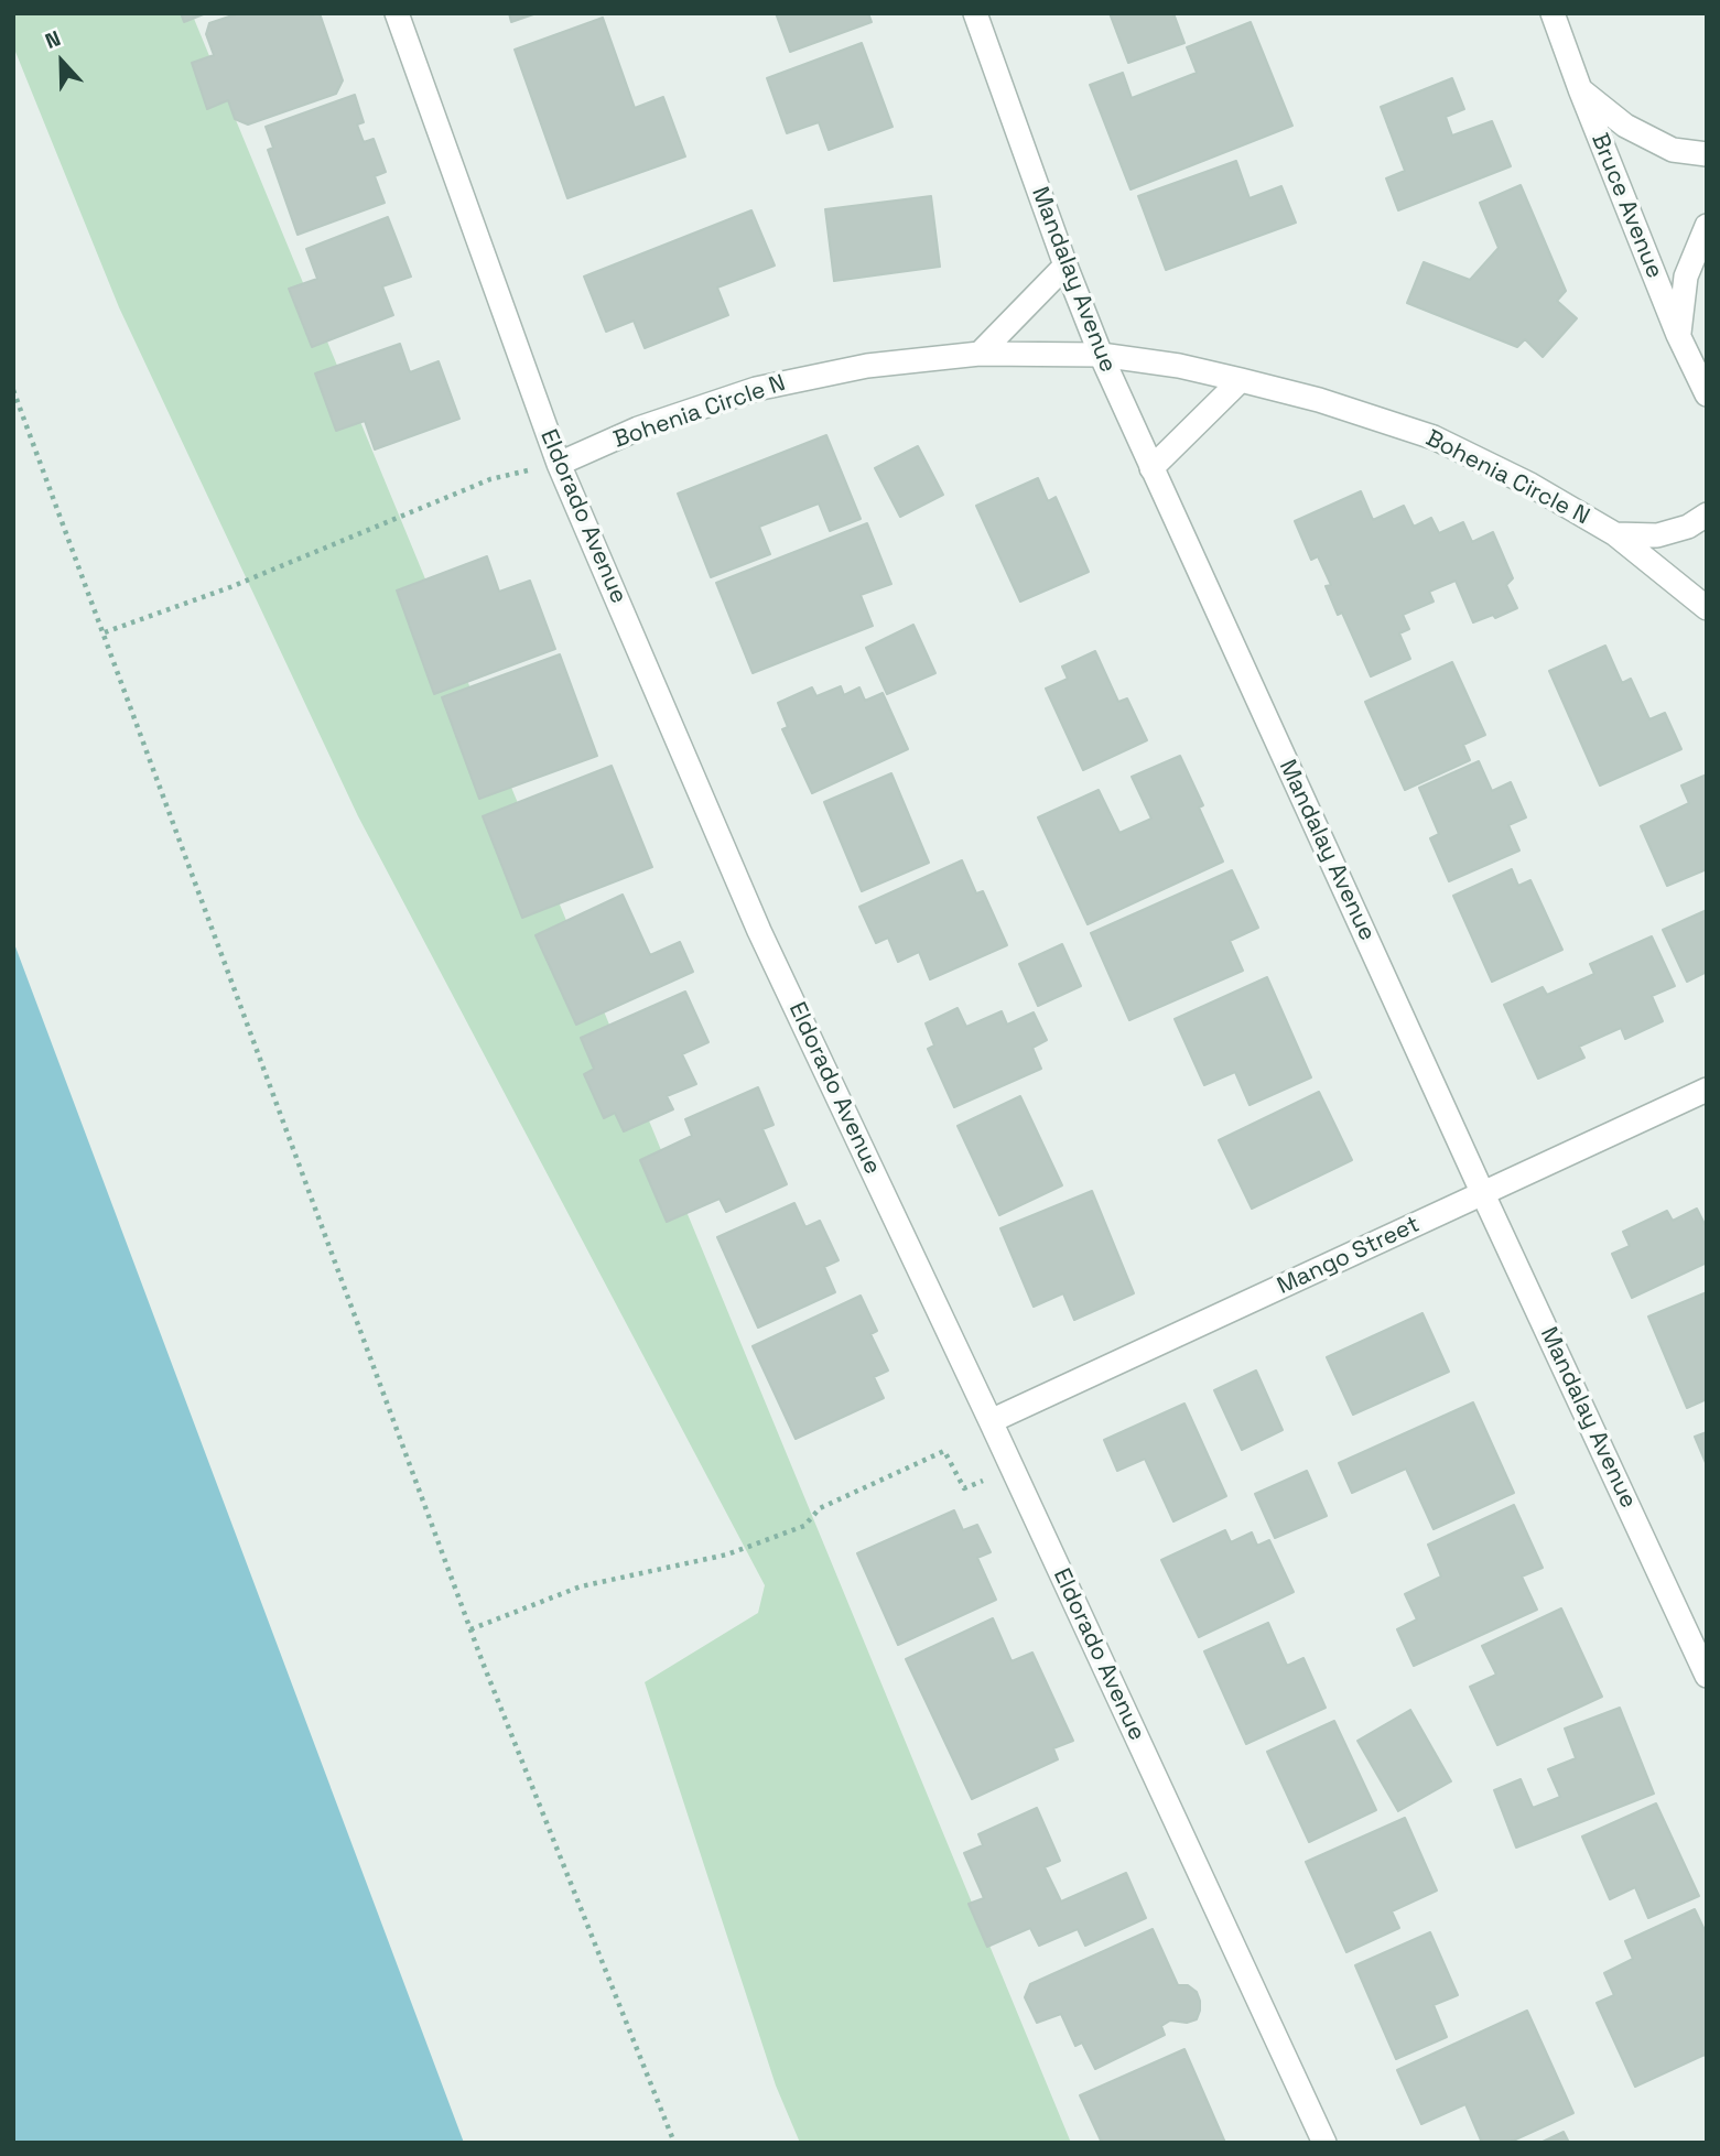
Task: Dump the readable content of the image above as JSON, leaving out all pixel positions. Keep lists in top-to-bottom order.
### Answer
{
  "streets": {
    "street": [
      "Bruce Avenue",
      "Mandalay Avenue",
      "Bohenia Circle N",
      "Eldorado Avenue",
      "Mango Street"
    ]
  },
  "crossings": [
    ["Mandalay Avenue", "Bohenia Circle N"],
    ["Mandalay Avenue", "Mango Street"],
    ["Bohenia Circle N", "Eldorado Avenue"],
    ["Eldorado Avenue", "Mango Street"]
  ],
  "north": "top"
}
